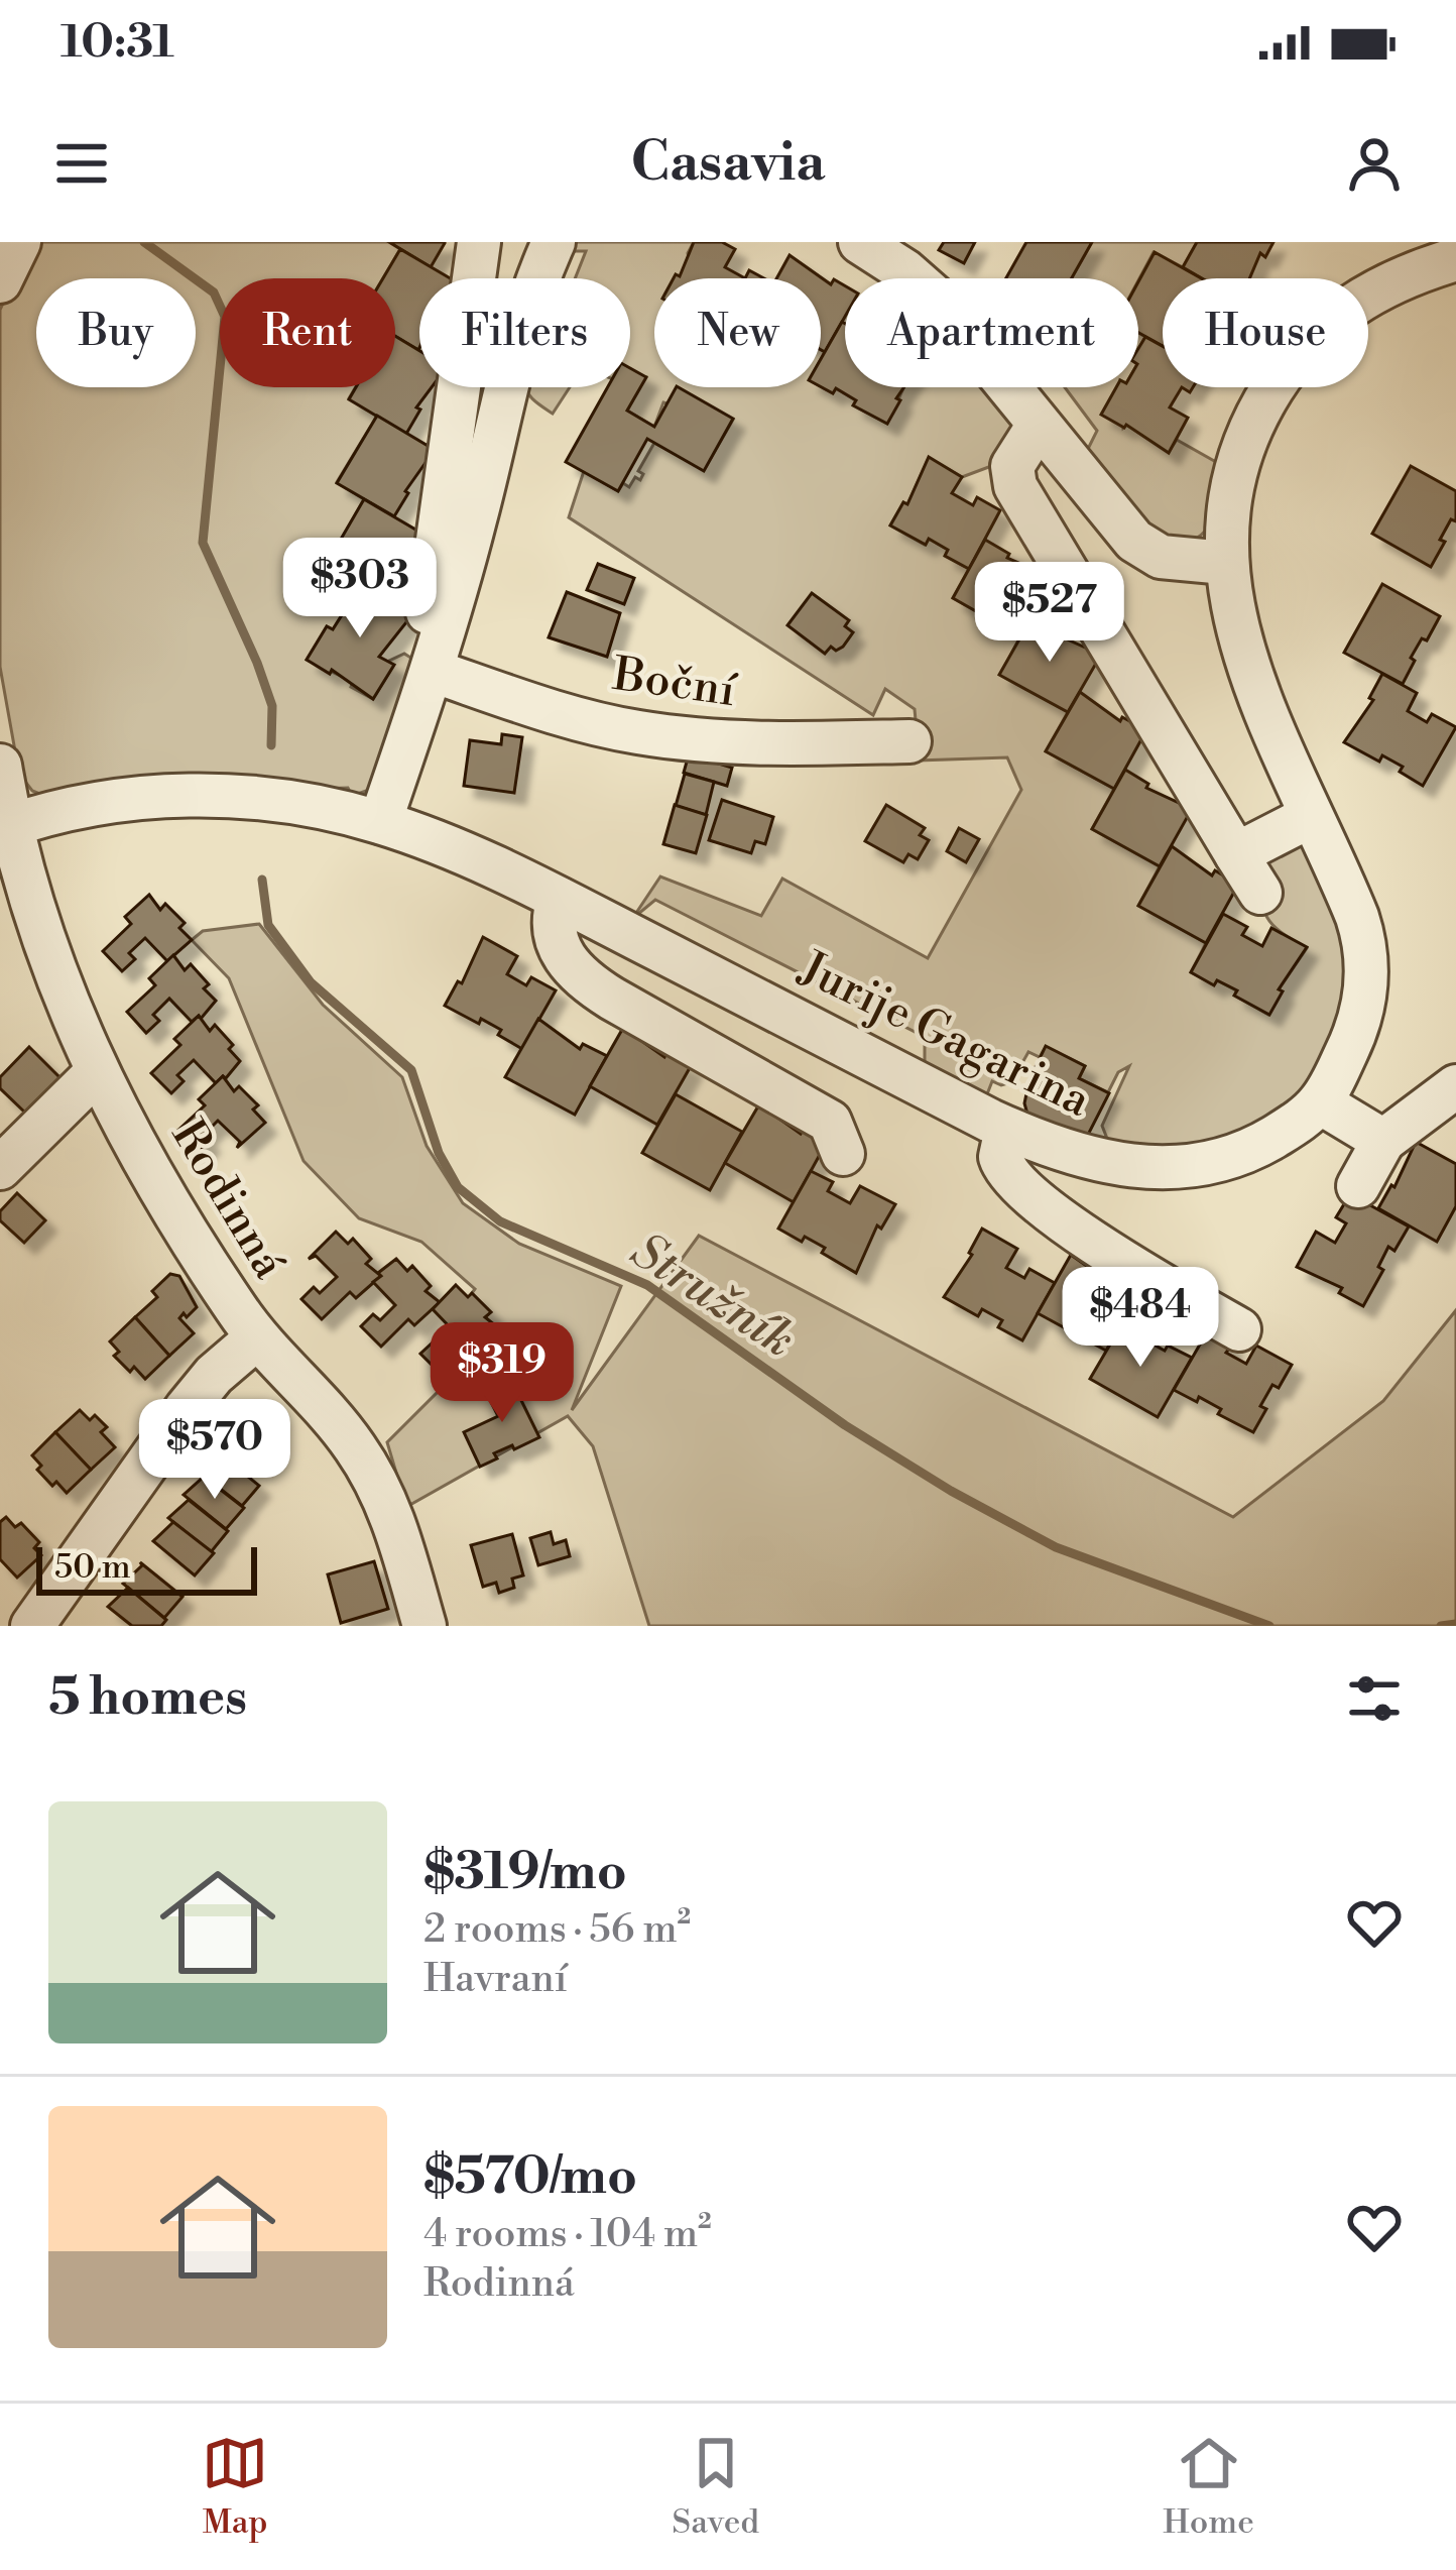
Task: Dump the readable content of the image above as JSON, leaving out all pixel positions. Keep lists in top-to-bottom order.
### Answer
{
  "streets": {
    "street": ["Boční", "Jurije Gagarina", "Rodinná"]
  },
  "crossings": [
    ["Jurije Gagarina", "Rodinná"]
  ],
  "water": ["Stružník"],
  "scale_bar": "50 m",
  "page": {
    "status": "10:31",
    "header": "Casavia",
    "chip": [
      "Buy",
      "Rent",
      "Filters",
      "New",
      "Apartment",
      "House"
    ],
    "price": [
      "$303",
      "$527",
      "$484",
      "$319",
      "$570"
    ],
    "scale": "50 m",
    "heading": "5 homes",
    "list": [
      {
        "name": "$319/mo",
        "note": "2 rooms · 56 m² · Havraní"
      },
      {
        "name": "$570/mo",
        "note": "4 rooms · 104 m² · Rodinná"
      }
    ],
    "tabs": ["Map", "Saved", "Home"]
  }
}
